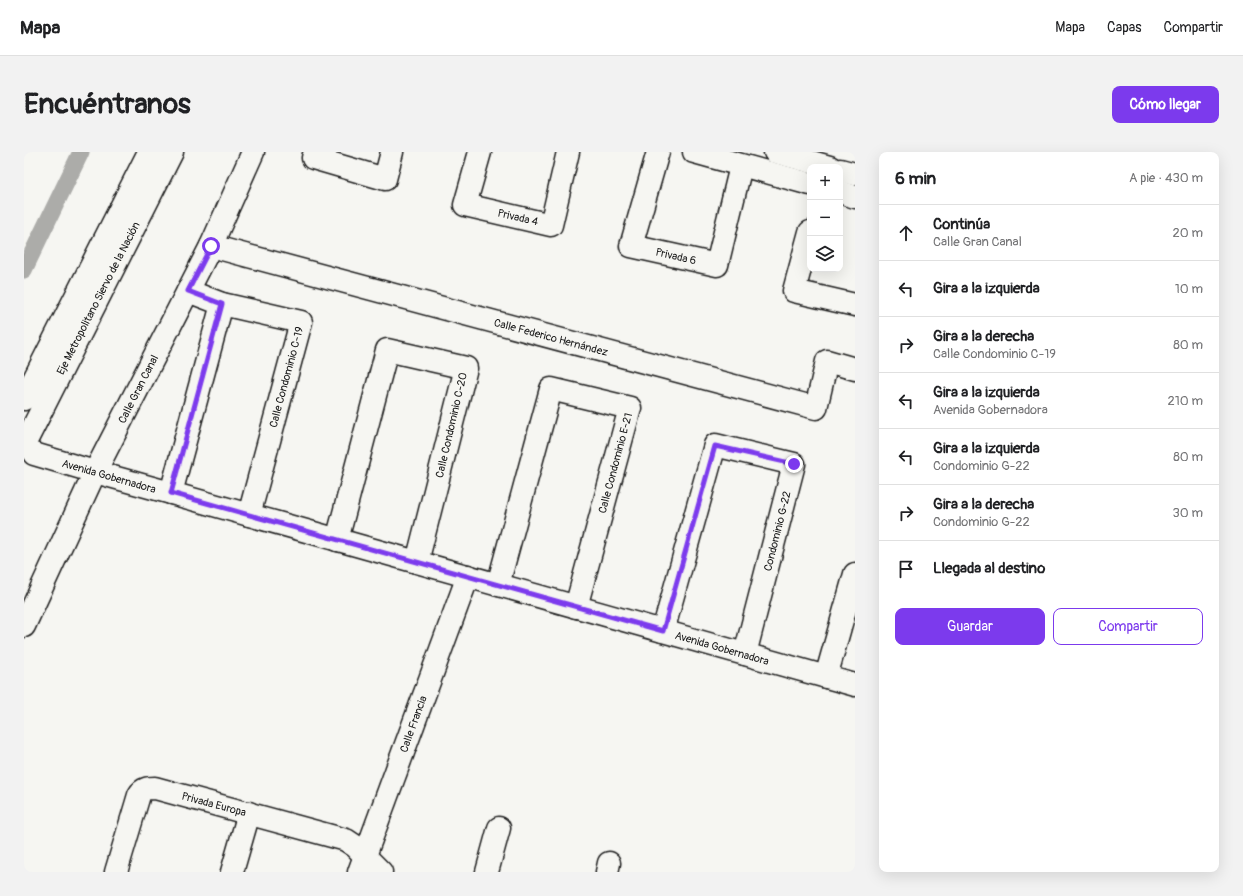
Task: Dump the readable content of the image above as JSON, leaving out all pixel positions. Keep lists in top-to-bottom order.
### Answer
{
  "streets": {
    "main road": [
      "Privada 4",
      "Privada 6",
      "Eje Metropolitano Siervo de la Nación",
      "Calle Federico Hernández",
      "Calle Condominio C-19",
      "Calle Gran Canal",
      "Calle Condominio C-20",
      "Calle Condominio E-21",
      "Avenida Gobernadora",
      "Condominio G-22",
      "Calle Francia",
      "Privada Europa"
    ]
  },
  "crossings": [
    ["Eje Metropolitano Siervo de la Nación", "Avenida Gobernadora"],
    ["Calle Federico Hernández", "Calle Gran Canal"],
    ["Calle Condominio C-19", "Avenida Gobernadora"],
    ["Calle Gran Canal", "Avenida Gobernadora"],
    ["Calle Condominio C-20", "Avenida Gobernadora"],
    ["Calle Condominio E-21", "Avenida Gobernadora"],
    ["Avenida Gobernadora", "Condominio G-22"],
    ["Avenida Gobernadora", "Calle Francia"],
    ["Calle Francia", "Privada Europa"]
  ],
  "page": {
    "header": "Mapa",
    "nav": ["Mapa", "Capas", "Compartir"],
    "buttons": [
      "Cómo llegar",
      ["Guardar", "Compartir"]
    ],
    "title": "Encuéntranos",
    "heading": ["6 min", "A pie · 430 m"],
    "map_buttons": ["+", "−"],
    "list": [
      ["Continúa", "Calle Gran Canal", "20 m"],
      ["Gira a la izquierda", "10 m"],
      ["Gira a la derecha", "Calle Condominio C-19", "80 m"],
      ["Gira a la izquierda", "Avenida Gobernadora", "210 m"],
      ["Gira a la izquierda", "Condominio G-22", "80 m"],
      ["Gira a la derecha", "Condominio G-22", "30 m"],
      "Llegada al destino"
    ]
  }
}
